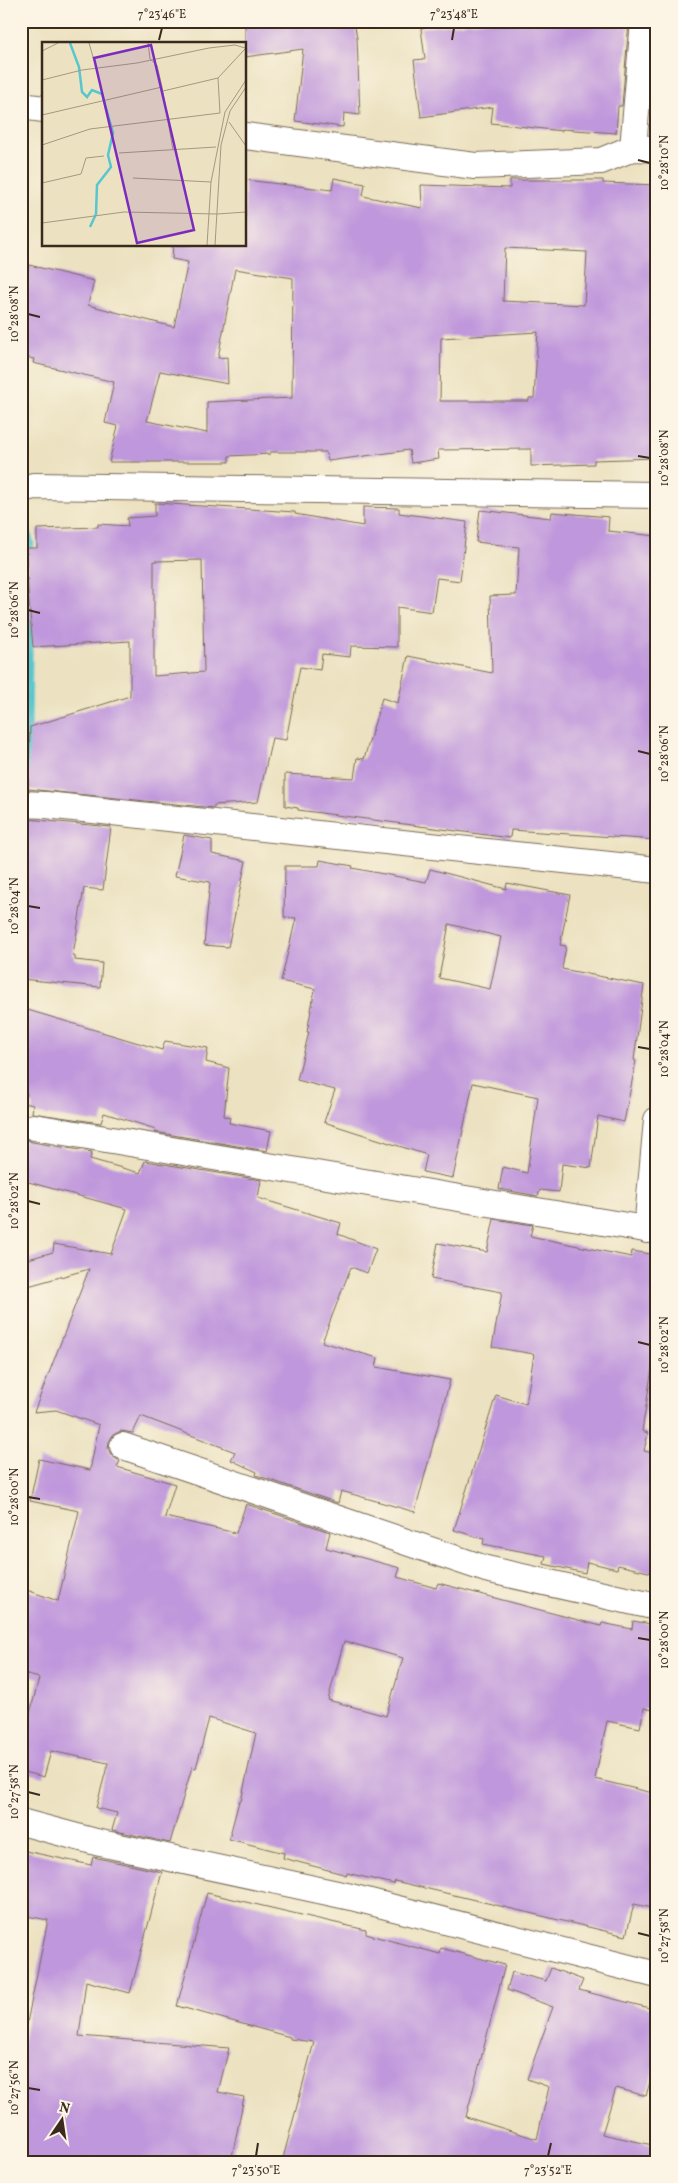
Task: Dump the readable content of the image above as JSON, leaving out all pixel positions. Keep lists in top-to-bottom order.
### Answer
{
  "north": "top",
  "coordinates": [
    "7°23'46\"E",
    "7°23'48\"E",
    "10°28'10\"N",
    "10°28'08\"N",
    "10°28'06\"N",
    "10°28'04\"N",
    "10°28'02\"N",
    "10°28'00\"N",
    "10°27'58\"N",
    "10°27'56\"N",
    "7°23'50\"E",
    "7°23'52\"E"
  ]
}
